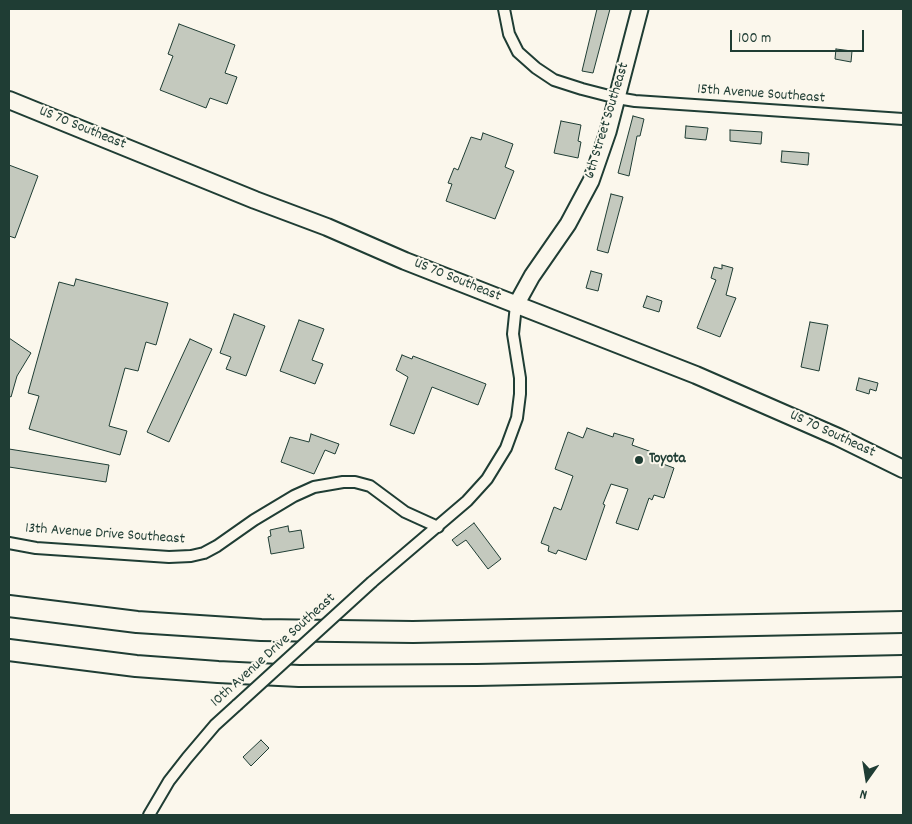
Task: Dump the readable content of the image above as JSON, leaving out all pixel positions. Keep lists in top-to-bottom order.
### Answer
{
  "streets": {
    "main road": ["US 70 Southeast"],
    "street": [
      "15th Avenue Southeast",
      "6th Street Southeast",
      "13th Avenue Drive Southeast",
      "10th Avenue Drive Southeast"
    ]
  },
  "crossings": [
    ["15th Avenue Southeast", "6th Street Southeast"],
    ["6th Street Southeast", "US 70 Southeast"],
    ["6th Street Southeast", "10th Avenue Drive Southeast"],
    ["US 70 Southeast", "10th Avenue Drive Southeast"],
    ["13th Avenue Drive Southeast", "10th Avenue Drive Southeast"]
  ],
  "places": ["Toyota"],
  "scale_bar": "100 m",
  "north": "bottom"
}
